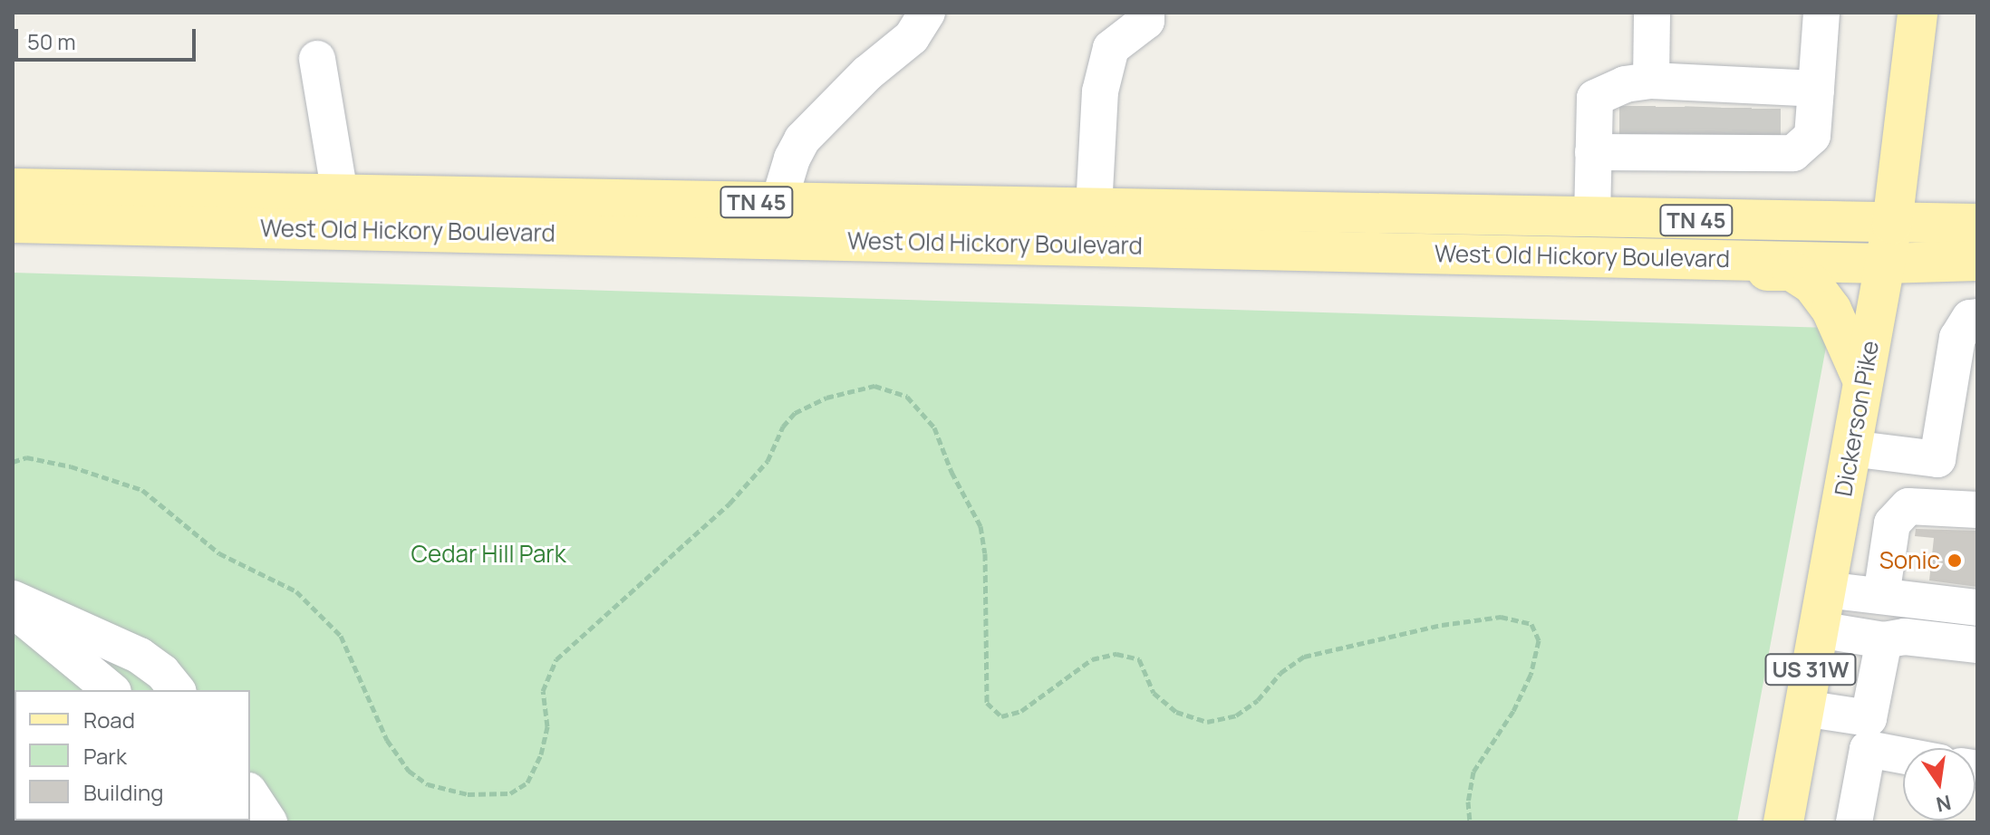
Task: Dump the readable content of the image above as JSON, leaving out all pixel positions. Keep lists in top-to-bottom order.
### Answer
{
  "streets": {
    "main road": [
      "TN 45",
      "West Old Hickory Boulevard",
      "Dickerson Pike",
      "US 31W"
    ]
  },
  "crossings": [
    ["West Old Hickory Boulevard", "Dickerson Pike"]
  ],
  "parks": ["Cedar Hill Park"],
  "places": ["Sonic"],
  "legend": ["Road", "Park", "Building"],
  "scale_bar": "50 m",
  "north": "bottom"
}
